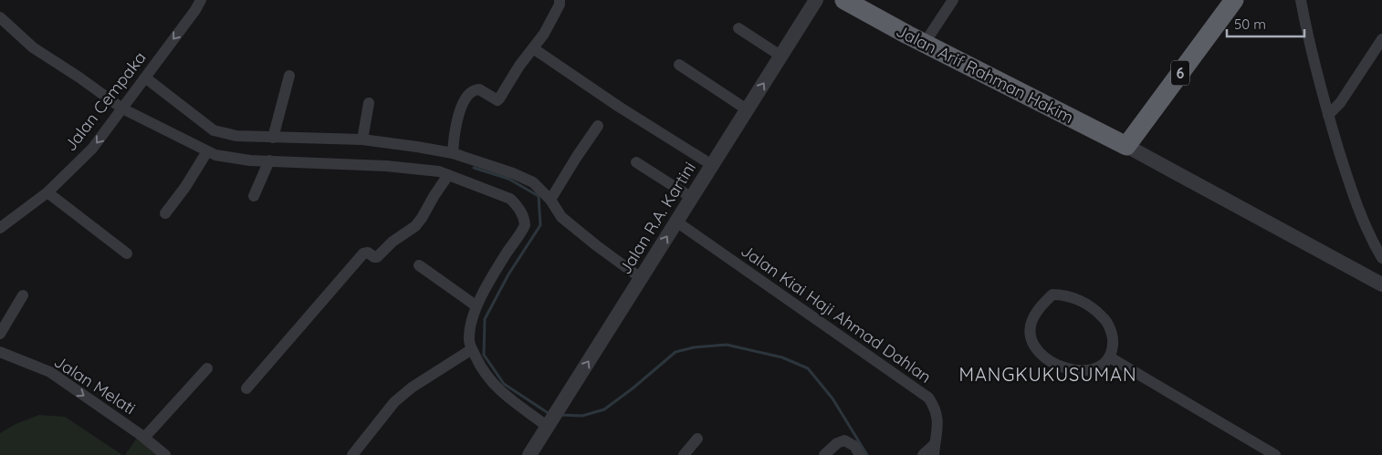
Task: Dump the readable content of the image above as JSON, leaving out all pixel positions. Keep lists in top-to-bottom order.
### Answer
{
  "streets": {
    "highway": ["6", "Jalan Arif Rahman Hakim"],
    "street": [
      "Jalan Cempaka",
      "Jalan R.A. Kartini",
      "Jalan Kiai Haji Ahmad Dahlan",
      "Jalan Melati"
    ]
  },
  "crossings": [
    ["6", "Jalan Arif Rahman Hakim"],
    ["Jalan R.A. Kartini", "Jalan Kiai Haji Ahmad Dahlan"]
  ],
  "one_way": ["Jalan Cempaka", "Jalan Melati"],
  "districts": ["MANGKUKUSUMAN"],
  "scale_bar": "50 m"
}
